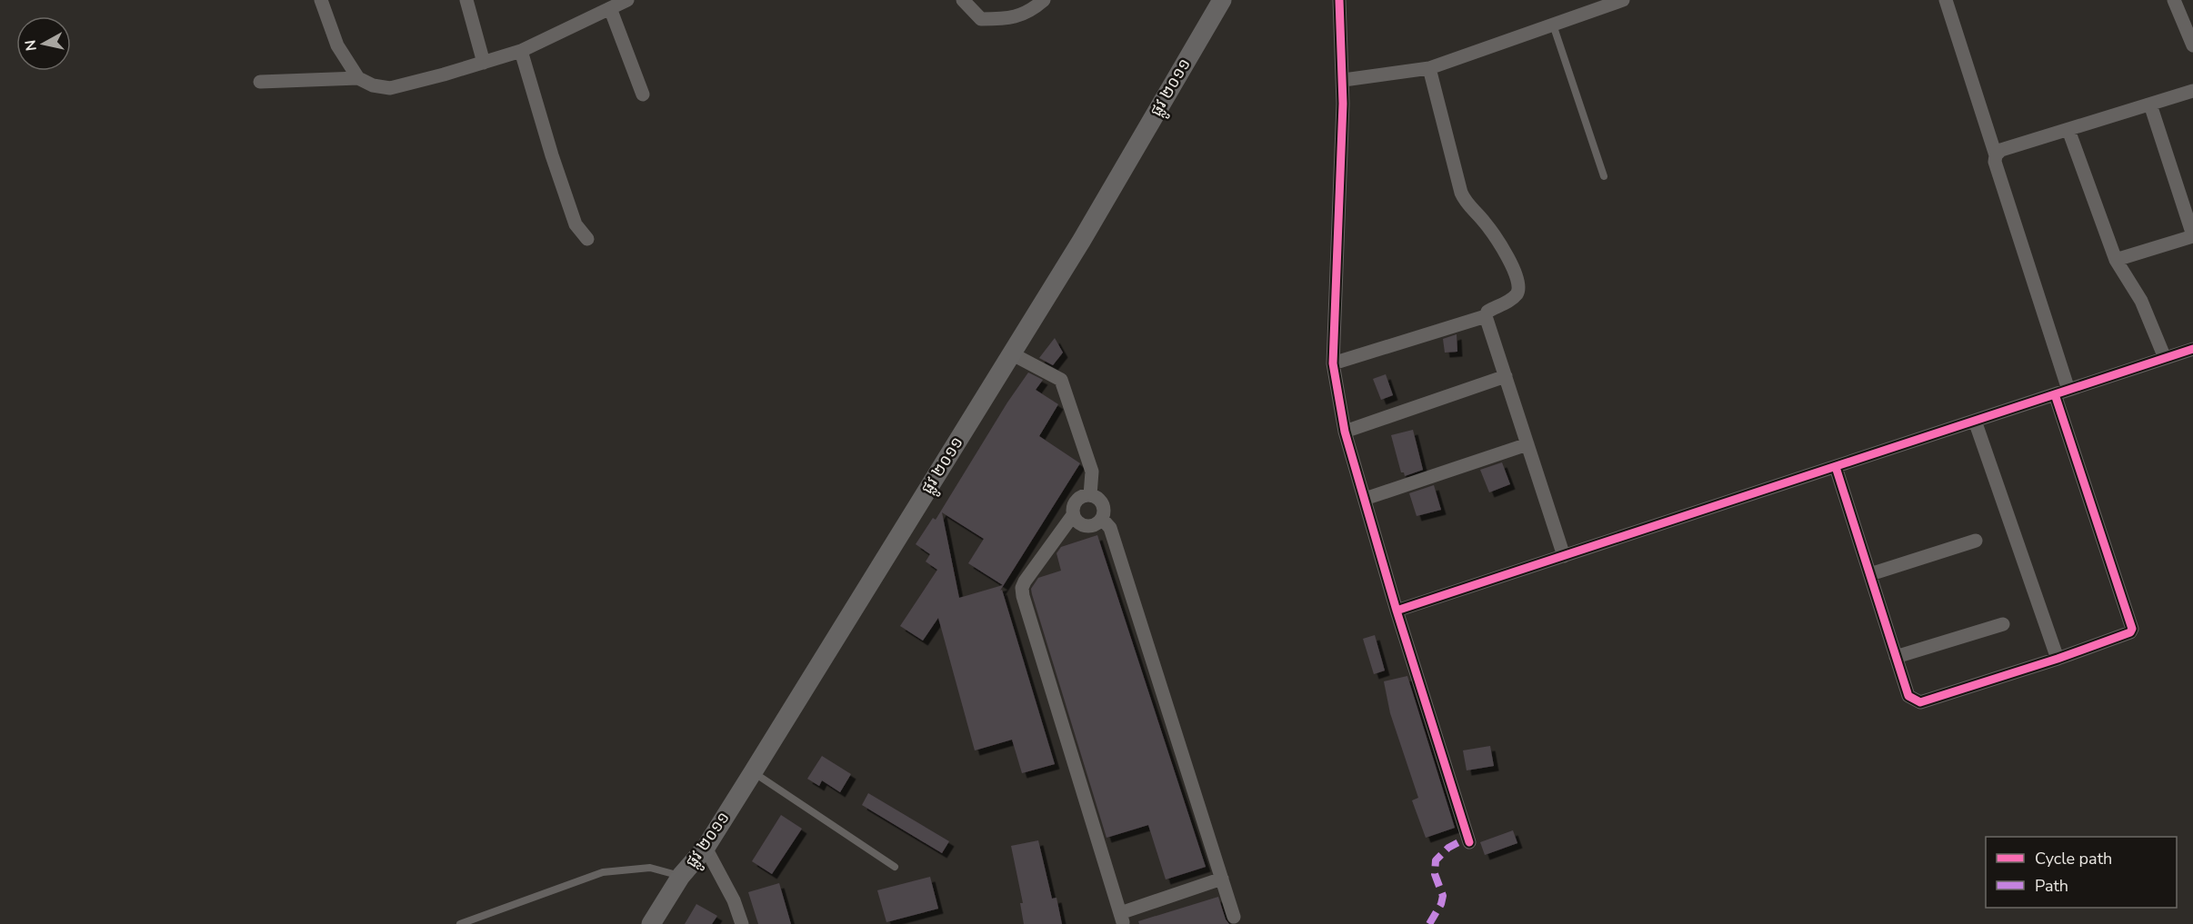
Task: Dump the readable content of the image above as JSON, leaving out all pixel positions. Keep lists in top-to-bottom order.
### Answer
{
  "streets": {
    "main road": ["ផ្លូវ ២០១១"]
  },
  "legend": ["Cycle path", "Path"],
  "north": "left"
}
